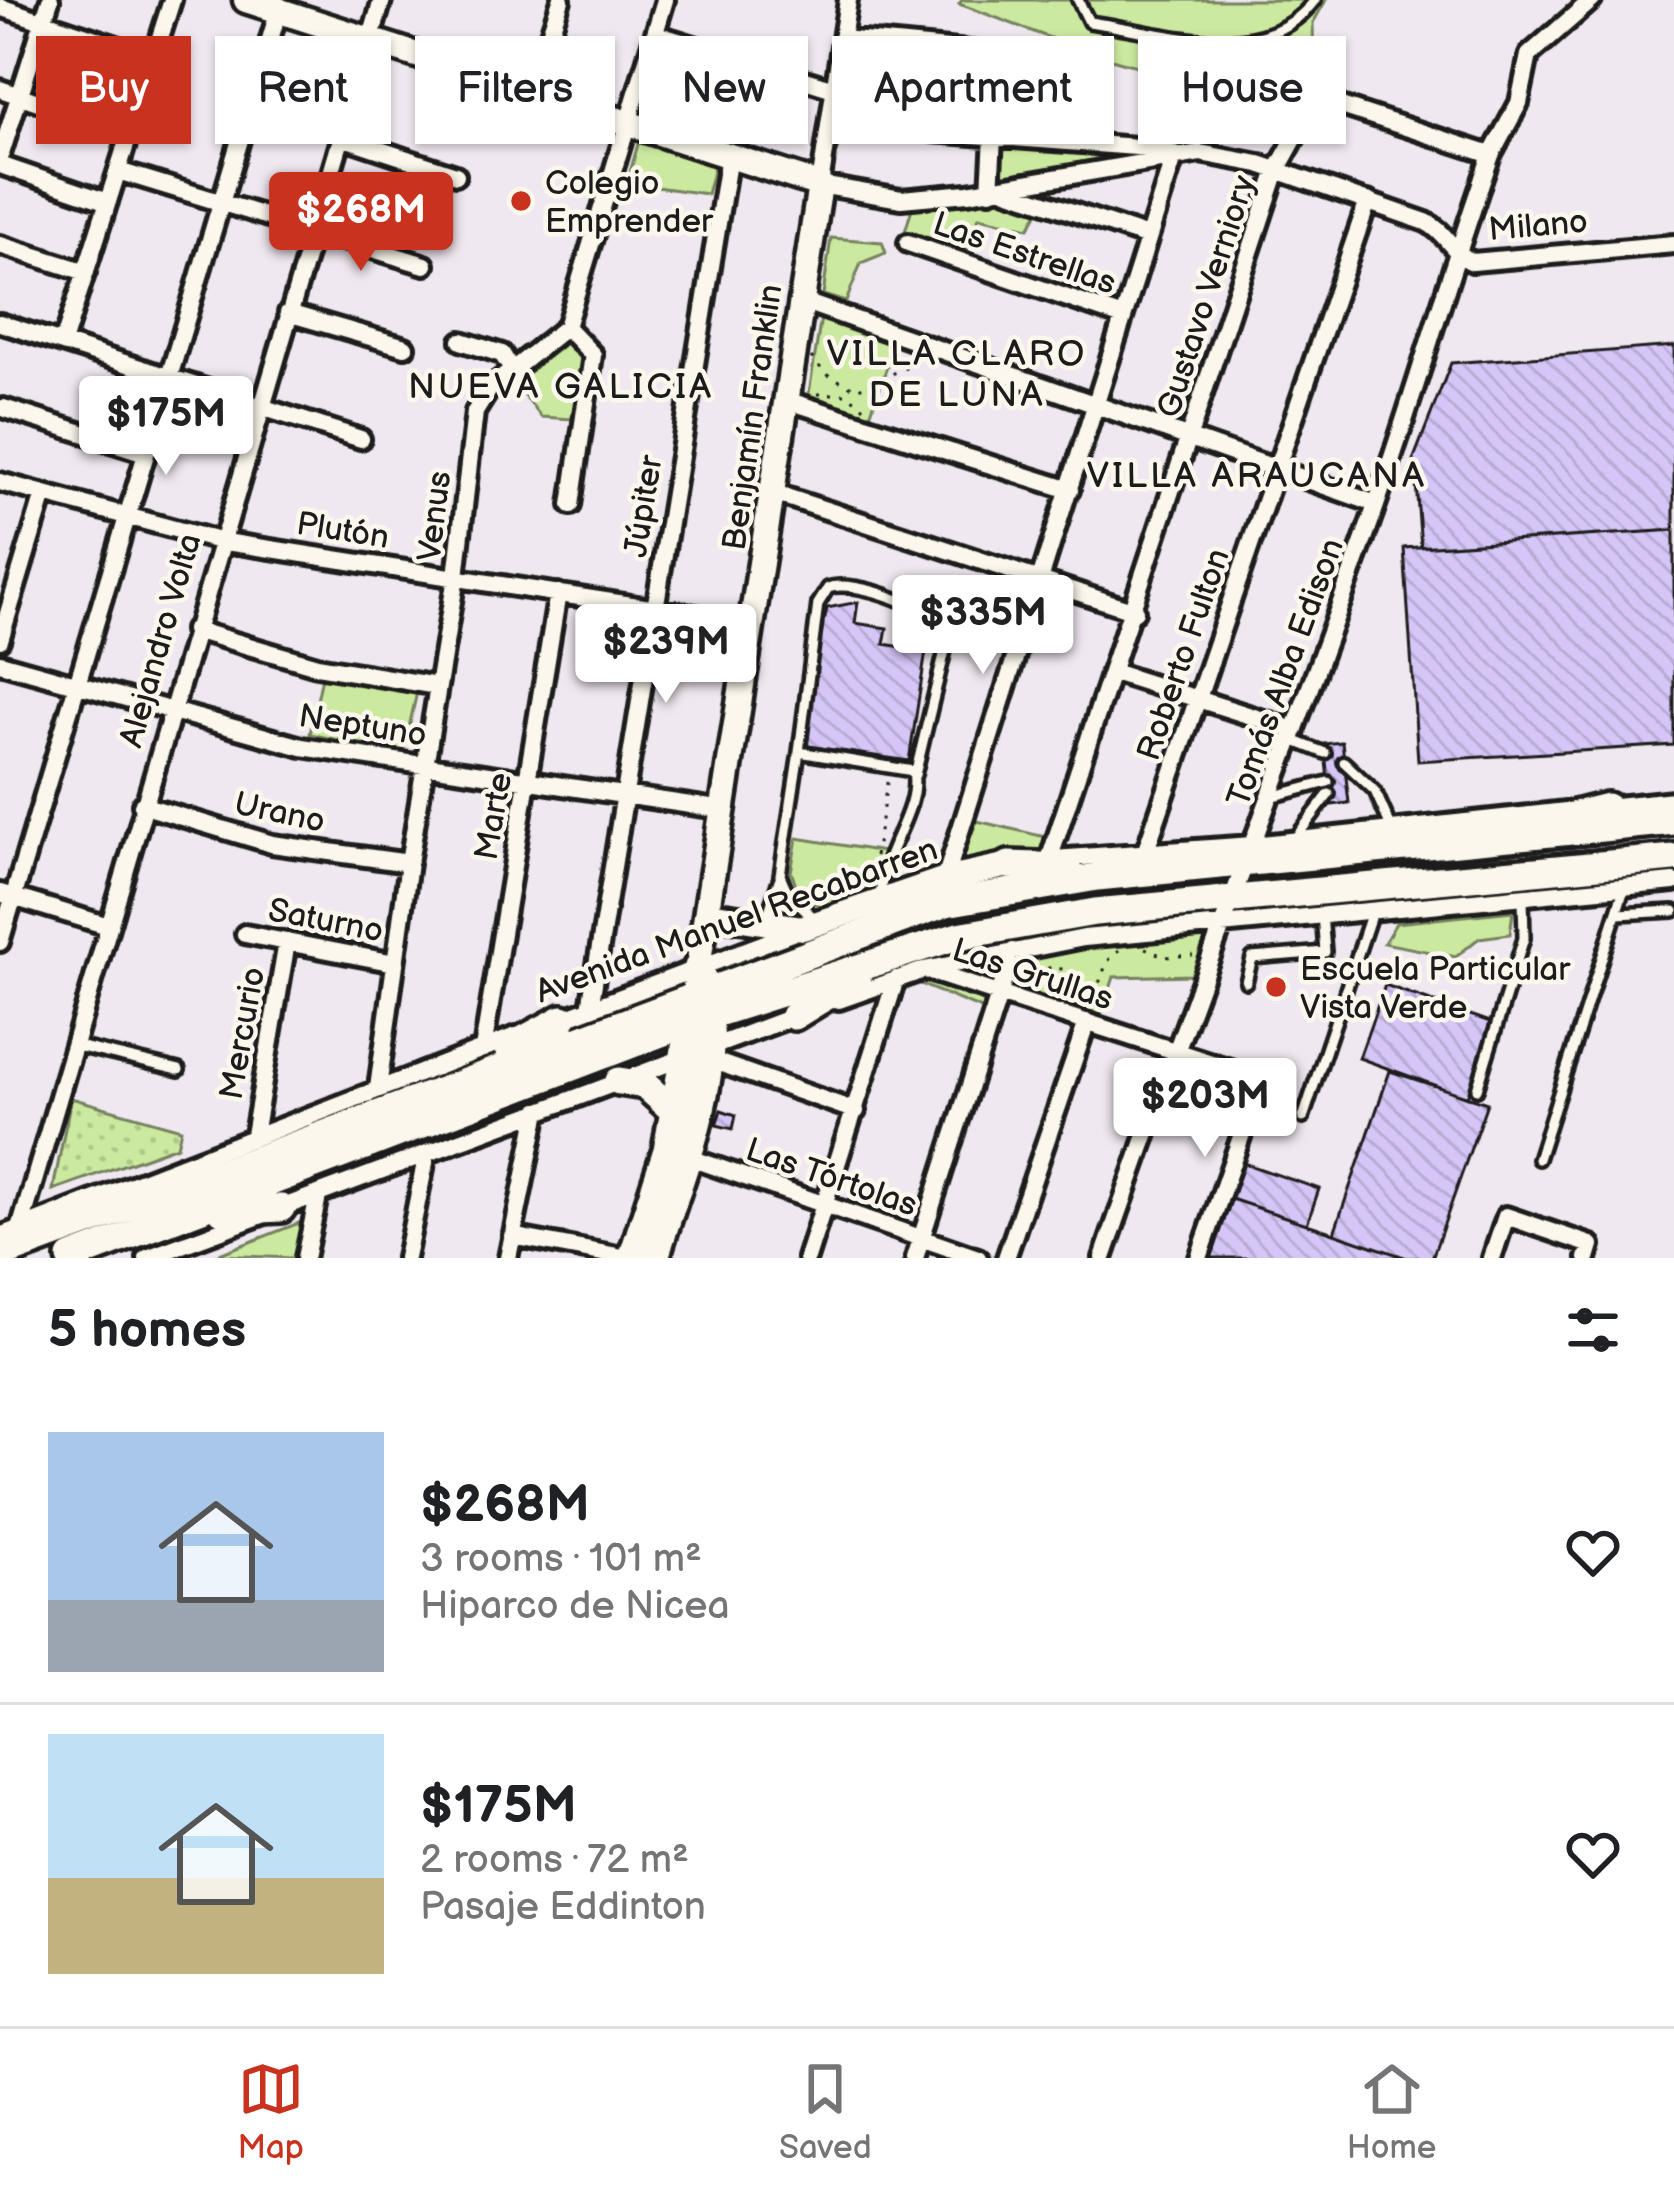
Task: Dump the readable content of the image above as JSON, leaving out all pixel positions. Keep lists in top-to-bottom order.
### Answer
{
  "streets": {
    "main road": ["Avenida Manuel Recabarren"],
    "street": [
      "Milano",
      "Las Estrellas",
      "Gustavo Verniory",
      "Benjamín Franklin",
      "Júpiter",
      "Venus",
      "Plutón",
      "Alejandro Volta",
      "Roberto Fulton",
      "Tomás Alba Edison",
      "Neptuno",
      "Urano",
      "Marte",
      "Saturno",
      "Las Grullas",
      "Mercurio",
      "Las Tórtolas"
    ]
  },
  "crossings": [
    ["Milano", "Gustavo Verniory"],
    ["Milano", "Benjamín Franklin"],
    ["Milano", "Júpiter"],
    ["Milano", "Roberto Fulton"],
    ["Milano", "Tomás Alba Edison"],
    ["Gustavo Verniory", "Tomás Alba Edison"],
    ["Gustavo Verniory", "Avenida Manuel Recabarren"],
    ["Benjamín Franklin", "Plutón"],
    ["Benjamín Franklin", "Neptuno"],
    ["Benjamín Franklin", "Avenida Manuel Recabarren"],
    ["Júpiter", "Plutón"],
    ["Júpiter", "Neptuno"],
    ["Júpiter", "Avenida Manuel Recabarren"],
    ["Venus", "Plutón"],
    ["Venus", "Neptuno"],
    ["Venus", "Urano"],
    ["Venus", "Saturno"],
    ["Venus", "Avenida Manuel Recabarren"],
    ["Plutón", "Alejandro Volta"],
    ["Plutón", "Marte"],
    ["Alejandro Volta", "Neptuno"],
    ["Alejandro Volta", "Urano"],
    ["Alejandro Volta", "Avenida Manuel Recabarren"],
    ["Roberto Fulton", "Avenida Manuel Recabarren"],
    ["Tomás Alba Edison", "Avenida Manuel Recabarren"],
    ["Tomás Alba Edison", "Las Grullas"],
    ["Neptuno", "Marte"],
    ["Marte", "Avenida Manuel Recabarren"],
    ["Saturno", "Mercurio"],
    ["Avenida Manuel Recabarren", "Las Grullas"],
    ["Avenida Manuel Recabarren", "Mercurio"]
  ],
  "districts": ["VILLA CLARO DE LUNA", "NUEVA GALICIA", "VILLA ARAUCANA"],
  "places": ["Colegio Emprender", "Escuela Particular Vista Verde"],
  "page": {
    "chip": [
      "Buy",
      "Rent",
      "Filters",
      "New",
      "Apartment",
      "House"
    ],
    "price": [
      "$268M",
      "$175M",
      "$335M",
      "$239M",
      "$203M"
    ],
    "heading": "5 homes",
    "list": [
      {
        "name": "$268M",
        "note": "3 rooms · 101 m² · Hiparco de Nicea"
      },
      {
        "name": "$175M",
        "note": "2 rooms · 72 m² · Pasaje Eddinton"
      }
    ],
    "tabs": ["Map", "Saved", "Home"]
  }
}
